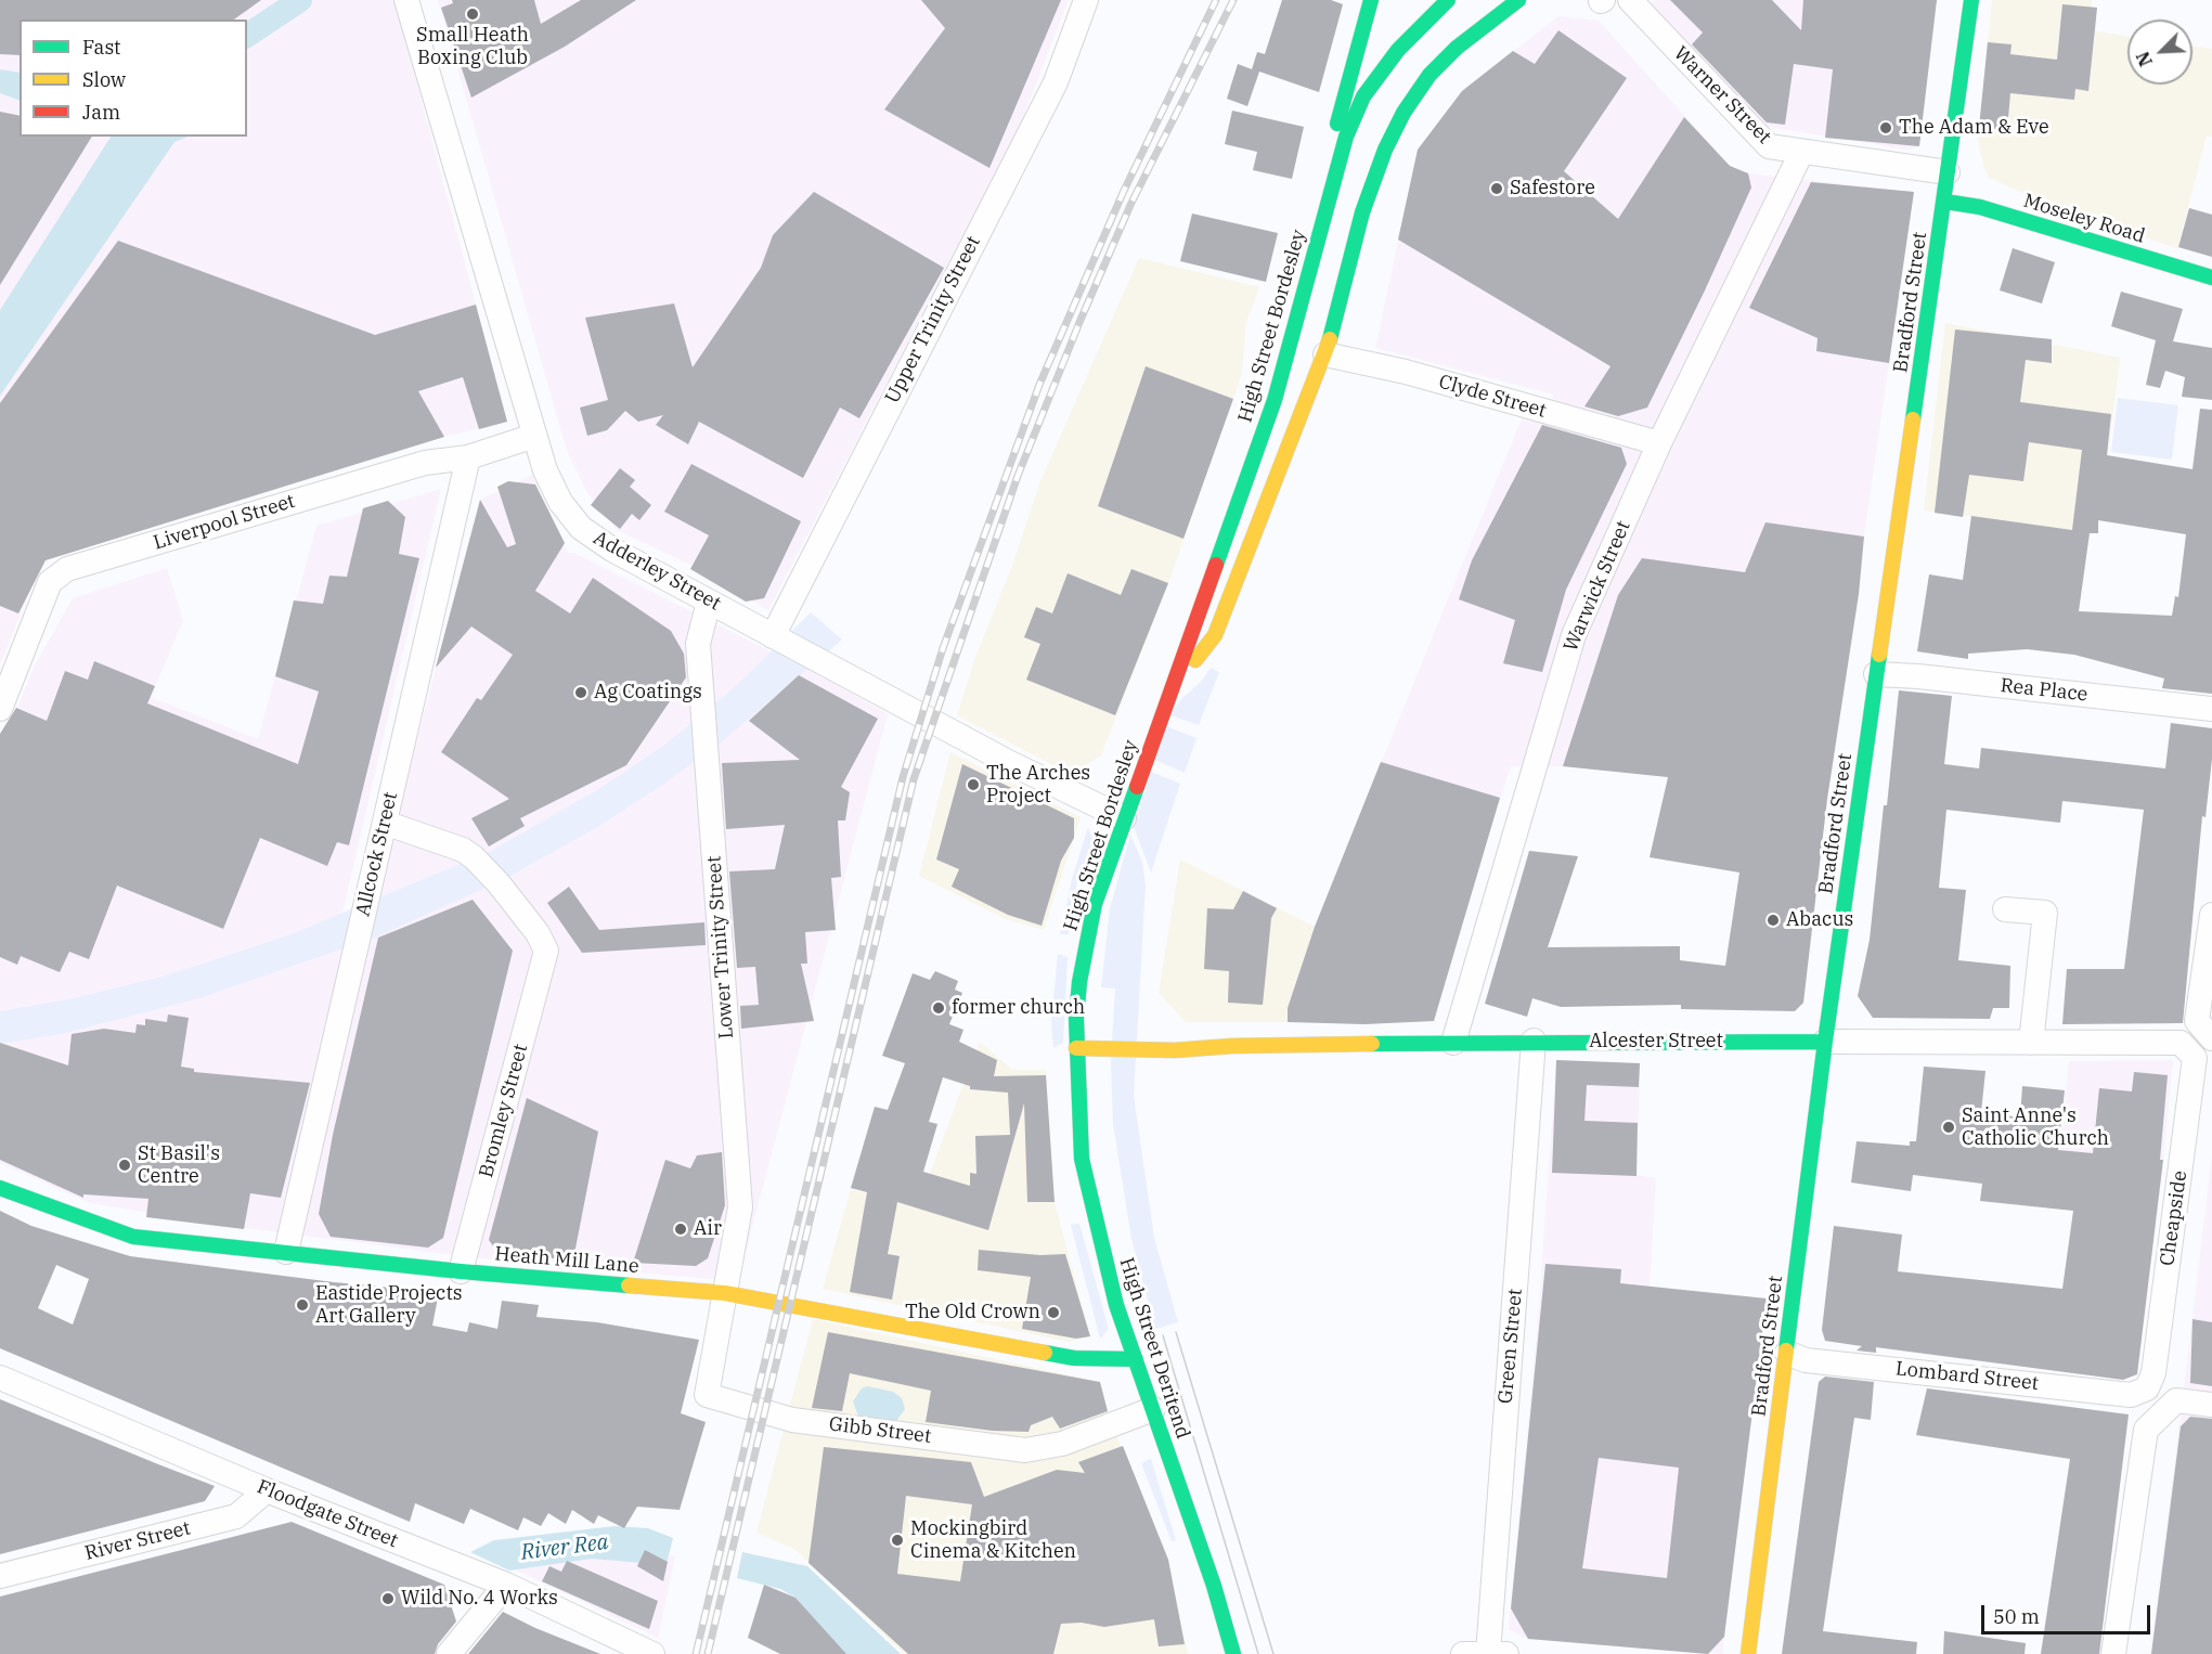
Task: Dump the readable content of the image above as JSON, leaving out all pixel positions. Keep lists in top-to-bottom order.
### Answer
{
  "streets": {
    "street": [
      "Warner Street",
      "Moseley Road",
      "Bradford Street",
      "Upper Trinity Street",
      "High Street Bordesley",
      "Clyde Street",
      "Liverpool Street",
      "Adderley Street",
      "Warwick Street",
      "Rea Place",
      "Allcock Street",
      "Lower Trinity Street",
      "Alcester Street",
      "Bromley Street",
      "Cheapside",
      "Heath Mill Lane",
      "Green Street",
      "High Street Deritend",
      "Lombard Street",
      "Gibb Street",
      "Floodgate Street",
      "River Street"
    ]
  },
  "crossings": [
    ["Warner Street", "Bradford Street"],
    ["Warner Street", "Warwick Street"],
    ["Moseley Road", "Bradford Street"],
    ["Bradford Street", "Rea Place"],
    ["Bradford Street", "Alcester Street"],
    ["Bradford Street", "Lombard Street"],
    ["Upper Trinity Street", "Adderley Street"],
    ["High Street Bordesley", "Clyde Street"],
    ["High Street Bordesley", "Adderley Street"],
    ["High Street Bordesley", "Alcester Street"],
    ["High Street Bordesley", "High Street Deritend"],
    ["Clyde Street", "Warwick Street"],
    ["Liverpool Street", "Adderley Street"],
    ["Liverpool Street", "Allcock Street"],
    ["Adderley Street", "Lower Trinity Street"],
    ["Warwick Street", "Alcester Street"],
    ["Allcock Street", "Bromley Street"],
    ["Allcock Street", "Heath Mill Lane"],
    ["Lower Trinity Street", "Heath Mill Lane"],
    ["Lower Trinity Street", "Gibb Street"],
    ["Alcester Street", "Cheapside"],
    ["Alcester Street", "Green Street"],
    ["Alcester Street", "High Street Deritend"],
    ["Bromley Street", "Heath Mill Lane"],
    ["Cheapside", "Lombard Street"],
    ["Heath Mill Lane", "High Street Deritend"],
    ["Heath Mill Lane", "Gibb Street"],
    ["High Street Deritend", "Gibb Street"],
    ["Floodgate Street", "River Street"]
  ],
  "water": ["River Rea"],
  "places": [
    "Small Heath Boxing Club",
    "The Adam & Eve",
    "Safestore",
    "Ag Coatings",
    "The Arches Project",
    "Abacus",
    "former church",
    "Saint Anne's Catholic Church",
    "St Basil's Centre",
    "Air",
    "Eastide Projects Art Gallery",
    "The Old Crown",
    "Mockingbird Cinema & Kitchen",
    "Wild No. 4 Works"
  ],
  "legend": ["Fast", "Slow", "Jam"],
  "scale_bar": "50 m",
  "north": "bottom left"
}
